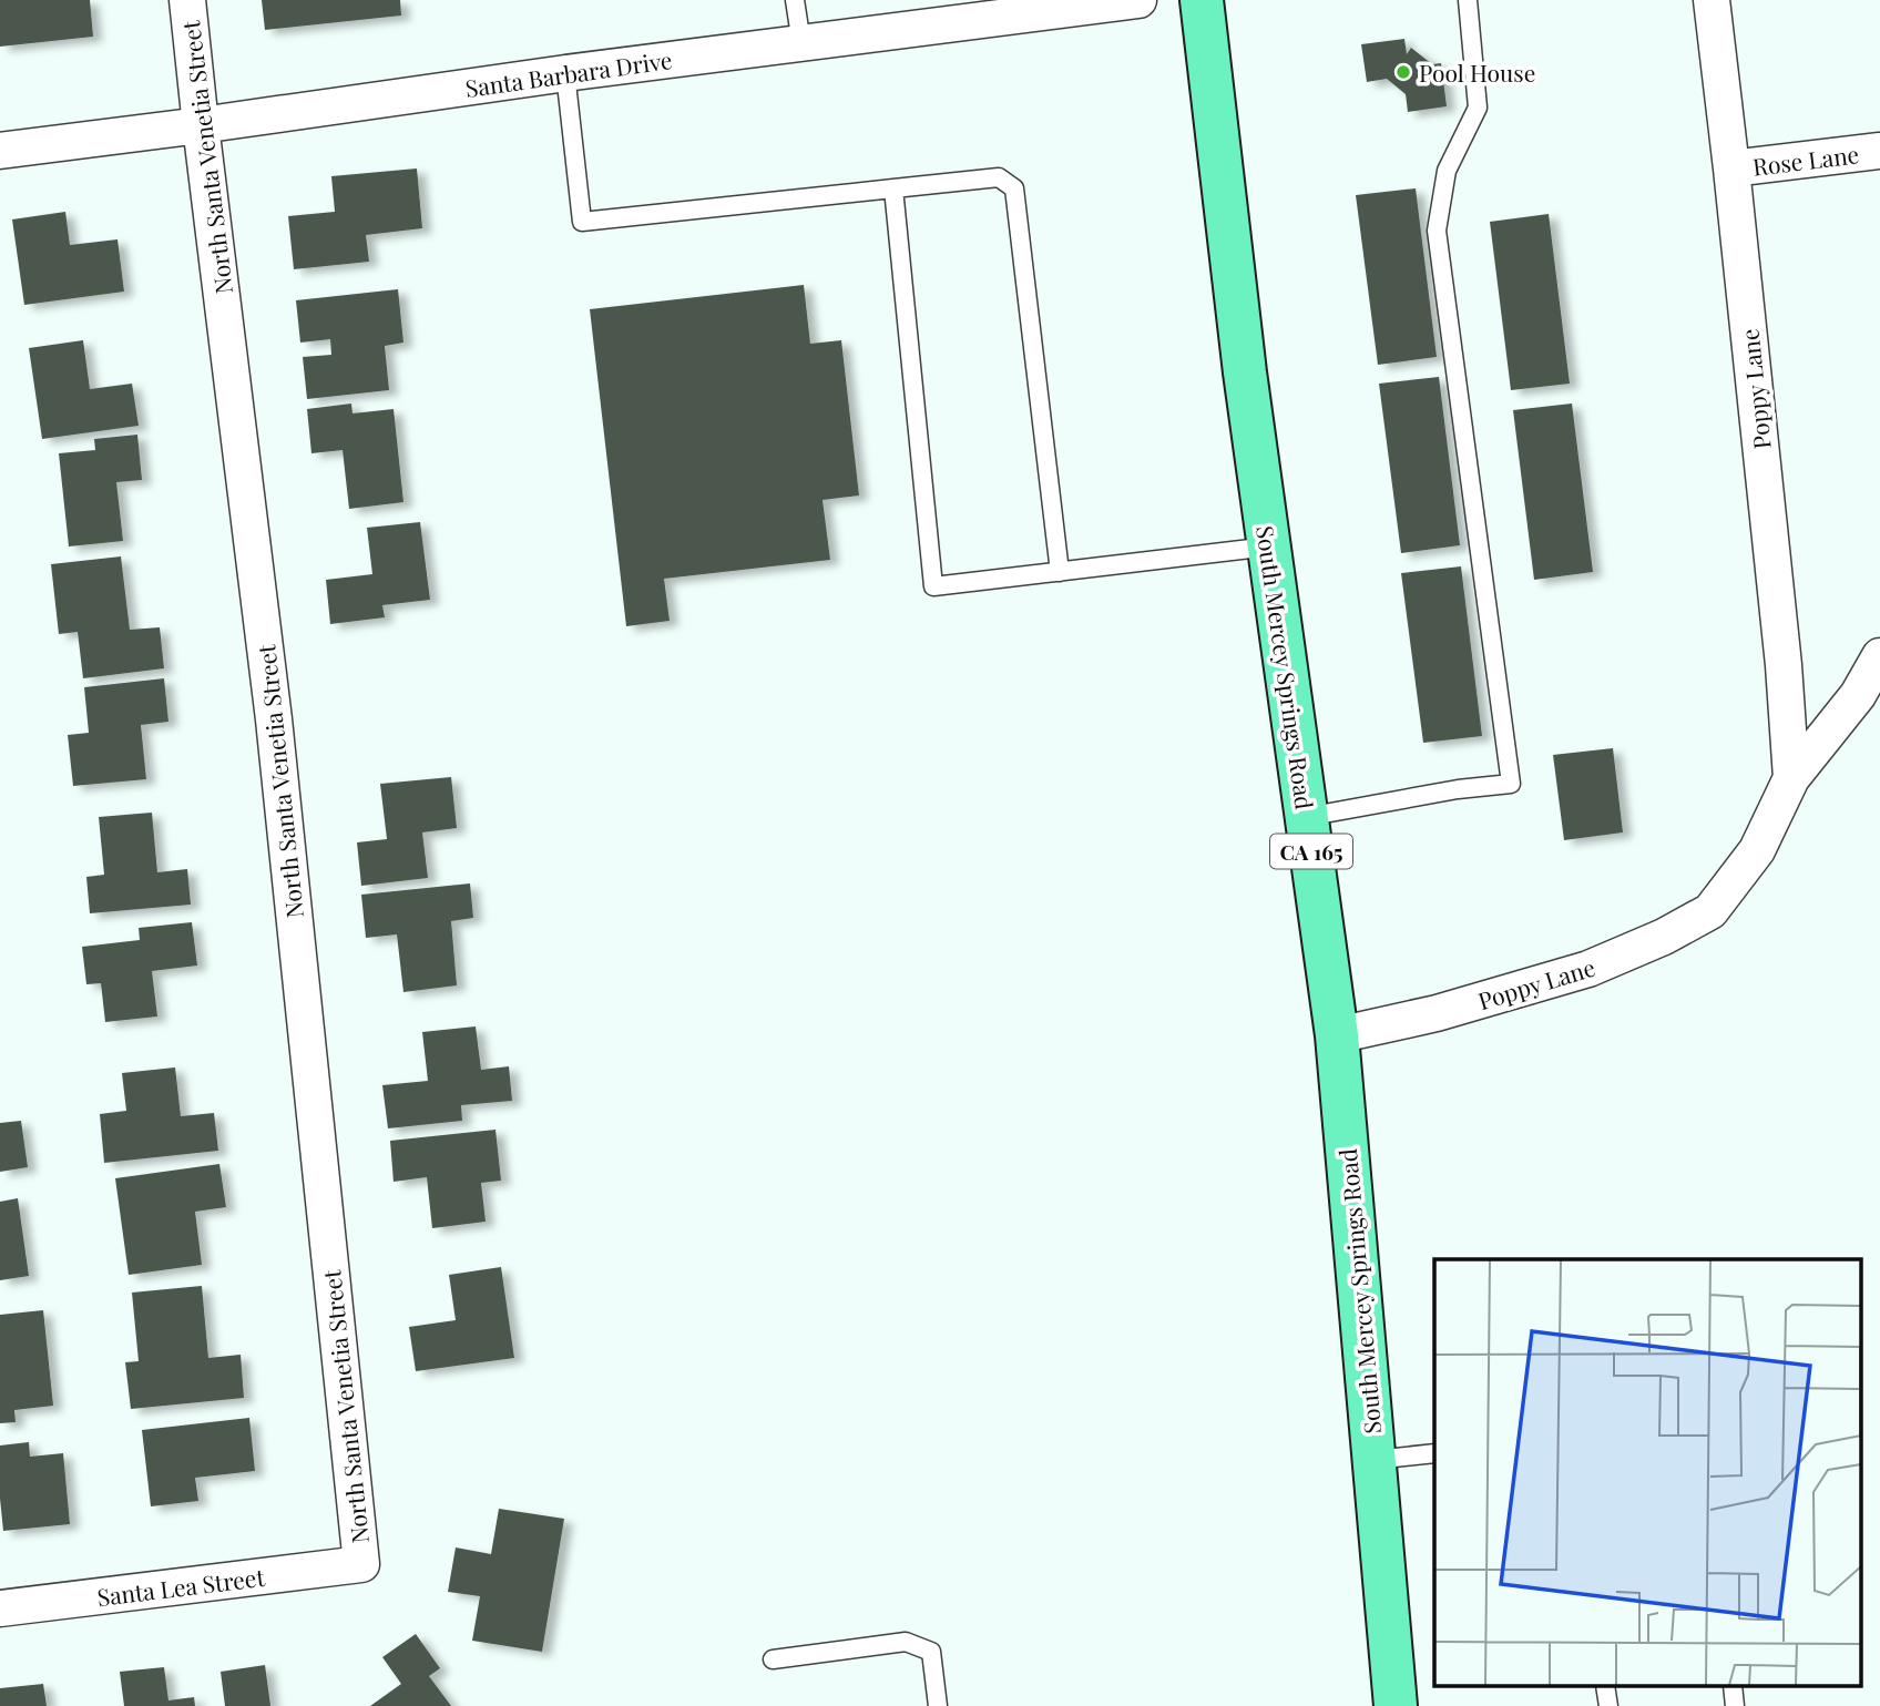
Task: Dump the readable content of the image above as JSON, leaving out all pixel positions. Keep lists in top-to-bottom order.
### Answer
{
  "streets": {
    "main road": ["South Mercey Springs Road", "CA 165"],
    "street": [
      "Santa Barbara Drive",
      "North Santa Venetia Street",
      "Rose Lane",
      "Poppy Lane",
      "Santa Lea Street"
    ]
  },
  "crossings": [
    ["Santa Barbara Drive", "North Santa Venetia Street"],
    ["North Santa Venetia Street", "Santa Lea Street"],
    ["Rose Lane", "Poppy Lane"],
    ["Poppy Lane", "South Mercey Springs Road"]
  ],
  "places": ["Pool House"]
}
